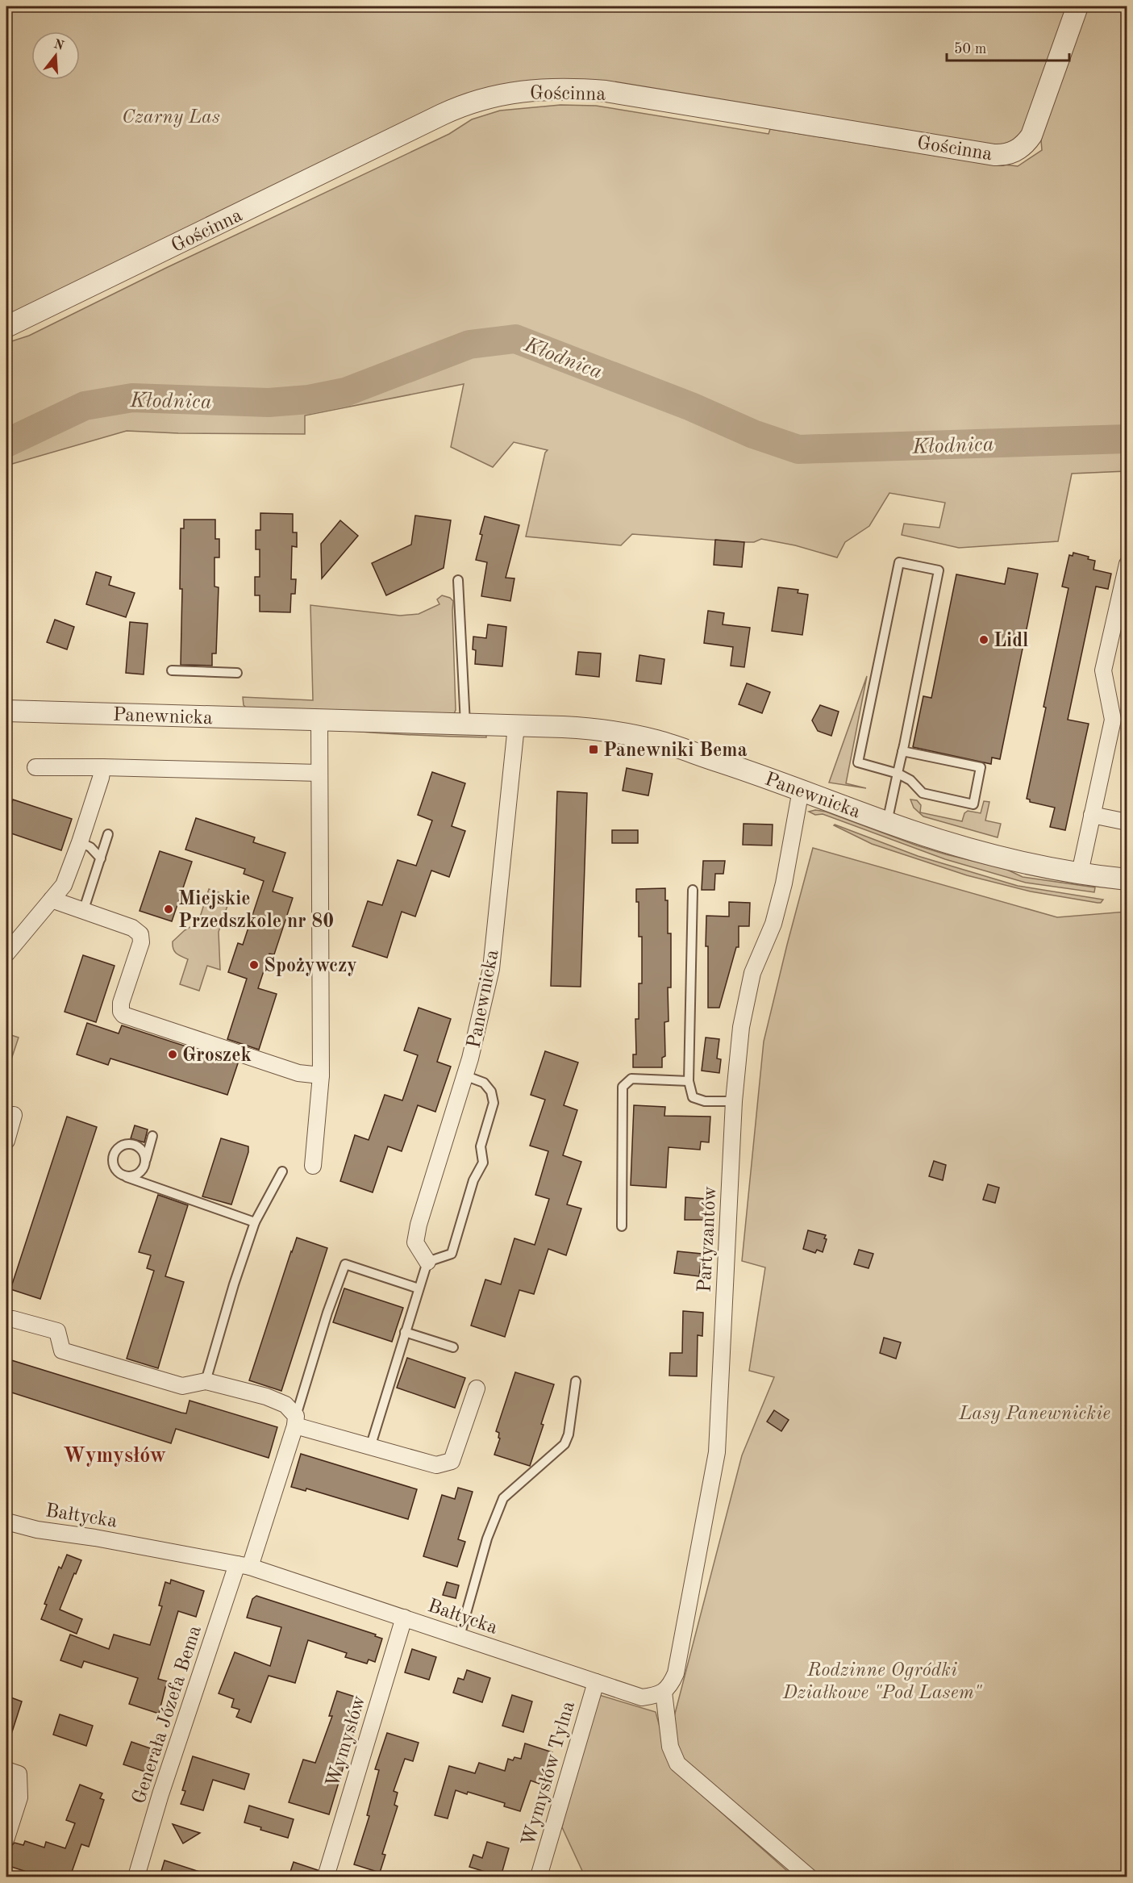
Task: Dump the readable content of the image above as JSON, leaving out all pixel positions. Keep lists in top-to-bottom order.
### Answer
{
  "streets": {
    "street": [
      "Gościnna",
      "Panewnicka",
      "Partyzantów",
      "Bałtycka",
      "Generała Józefa Bema",
      "Wymysłów",
      "Wymysłów Tylna"
    ]
  },
  "crossings": [
    ["Panewnicka", "Partyzantów"],
    ["Partyzantów", "Bałtycka"],
    ["Bałtycka", "Generała Józefa Bema"],
    ["Bałtycka", "Wymysłów"],
    ["Bałtycka", "Wymysłów Tylna"]
  ],
  "districts": ["Wymysłów"],
  "water": ["Kłodnica"],
  "parks": ["Czarny Las", "Lasy Panewnickie", "Rodzinne Ogródki Działkowe \"Pod Lasem\""],
  "places": {
    "other": [
      "Lidl",
      "Miejskie Przedszkole nr 80",
      "Spożywczy",
      "Groszek"
    ],
    "transit": ["Panewniki Bema"]
  },
  "scale_bar": "50 m",
  "north": "top"
}
